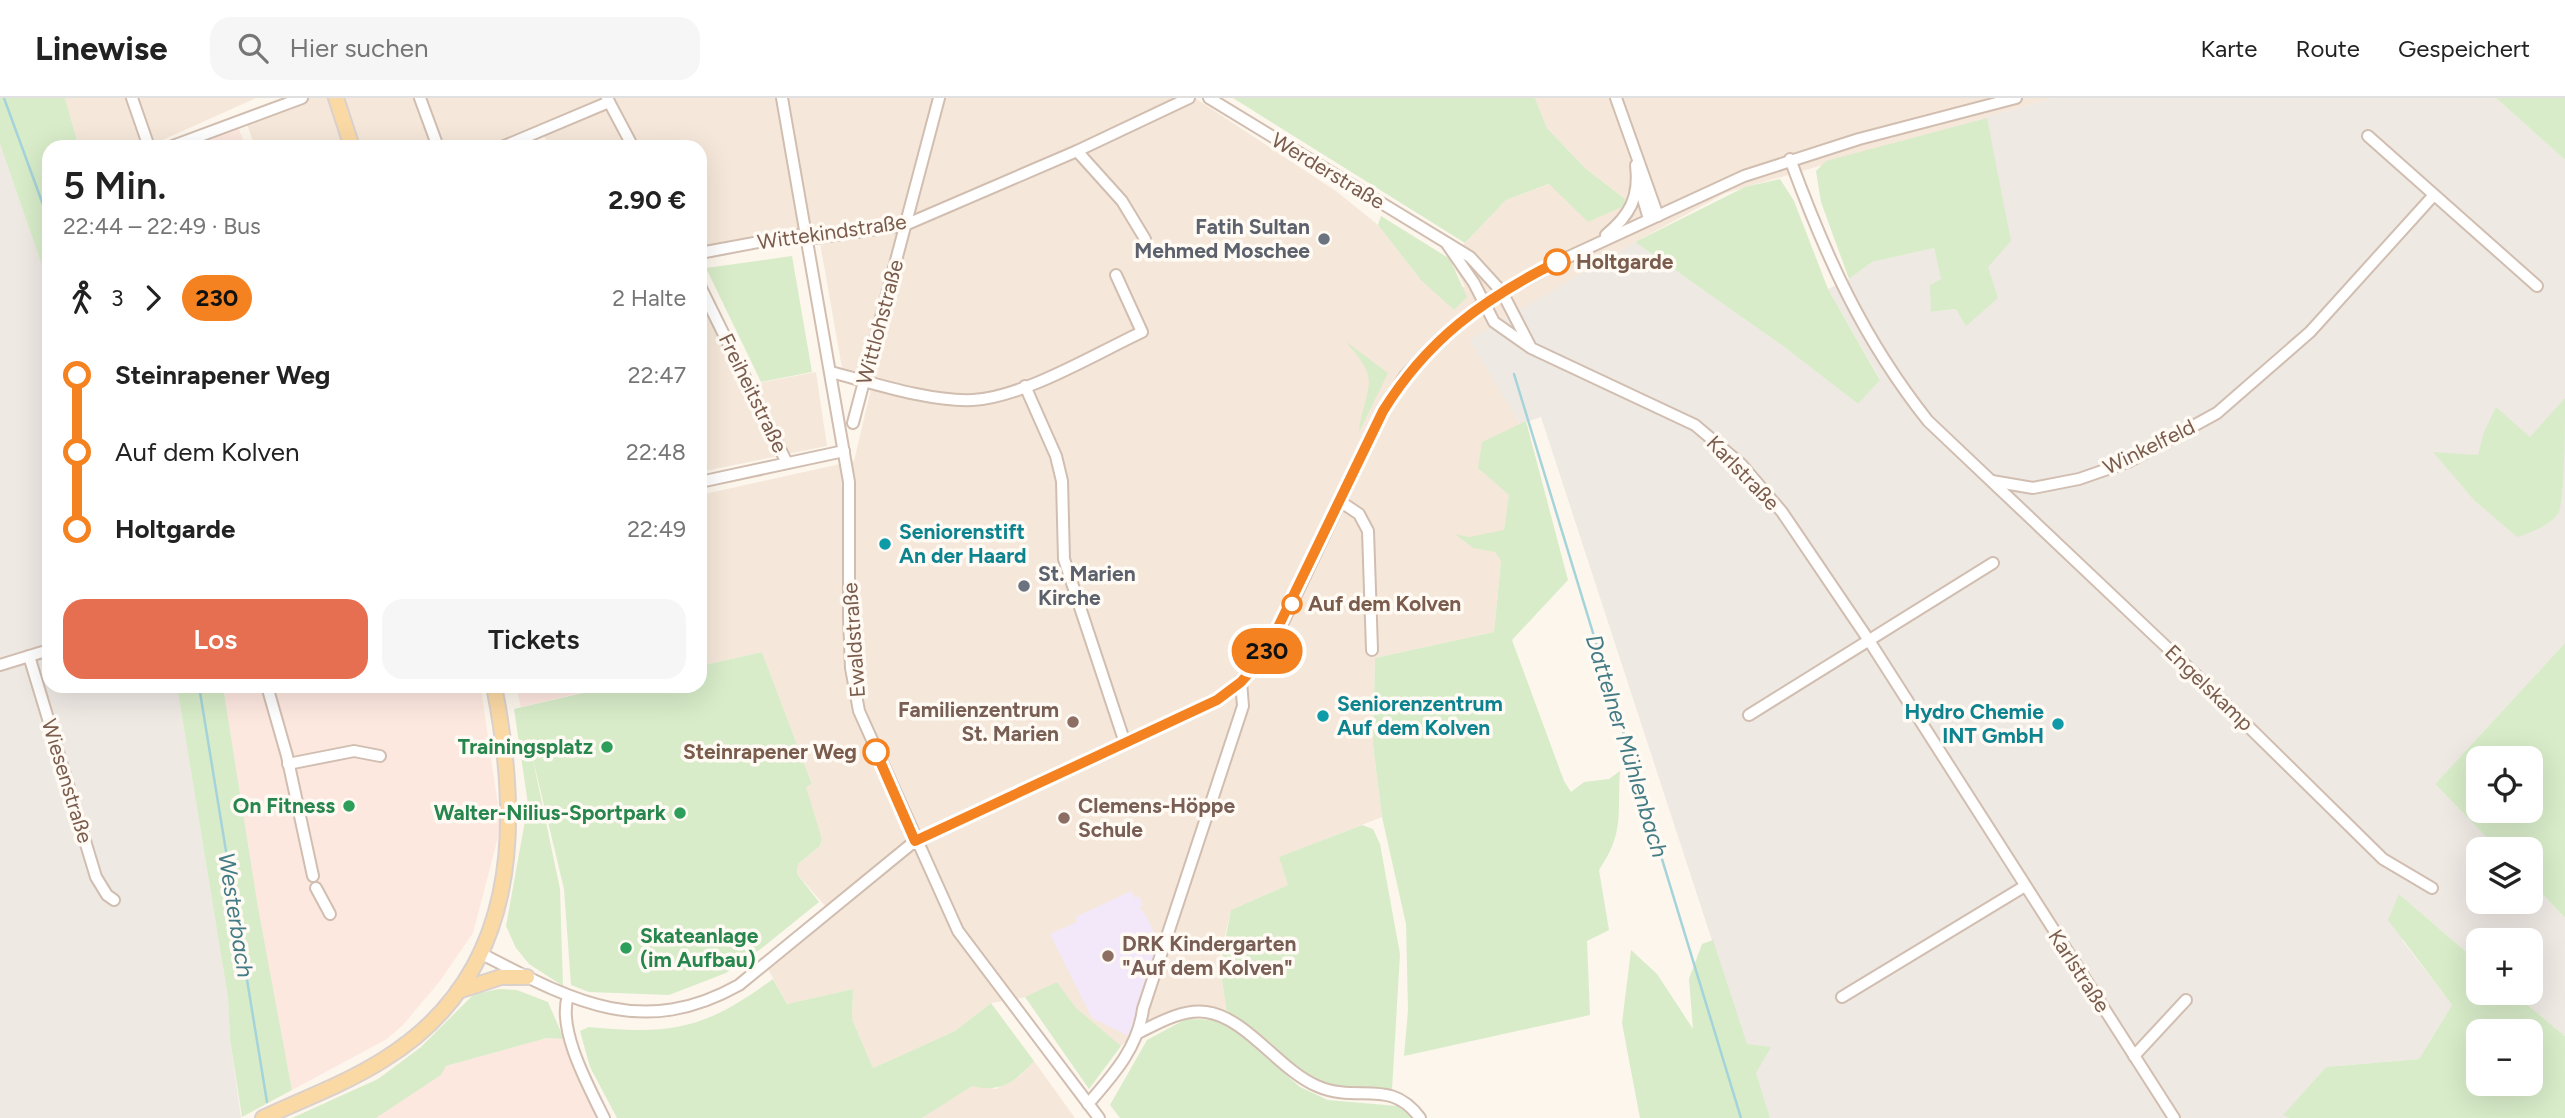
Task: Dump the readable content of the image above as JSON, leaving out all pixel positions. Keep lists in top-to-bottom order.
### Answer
{
  "streets": {
    "street": [
      "Werderstraße",
      "Wittekindstraße",
      "Wittlohstraße",
      "Freiheitstraße",
      "Winkelfeld",
      "Karlstraße",
      "Ewaldstraße",
      "Engelskamp",
      "Wiesenstraße"
    ]
  },
  "crossings": [
    ["Werderstraße", "Karlstraße"],
    ["Wittekindstraße", "Wittlohstraße"],
    ["Wittekindstraße", "Ewaldstraße"],
    ["Winkelfeld", "Engelskamp"]
  ],
  "water": ["Dattelner Mühlenbach", "Westerbach"],
  "places": [
    "Fatih Sultan Mehmed Moschee",
    "Holtgarde",
    "Seniorenstift An der Haard",
    "St. Marien Kirche",
    "Auf dem Kolven",
    "Seniorenzentrum Auf dem Kolven",
    "Familienzentrum St. Marien",
    "Hydro Chemie INT GmbH",
    "Trainingsplatz",
    "Steinrapener Weg",
    "On Fitness",
    "Walter-Nilius-Sportpark",
    "Clemens-Höppe Schule",
    "Skateanlage (im Aufbau)",
    "DRK Kindergarten \"Auf dem Kolven\""
  ],
  "lines": ["bus line 230"],
  "page": {
    "header": "Linewise",
    "search": "Hier suchen",
    "nav": ["Karte", "Route", "Gespeichert"],
    "on_map": "230",
    "heading": ["5 Min.", "22:44 – 22:49 · Bus", "2.90 €"],
    "legs": ["3", "230", "2 Halte"],
    "list": [
      {
        "name": "Steinrapener Weg",
        "value": "22:47"
      },
      {
        "name": "Auf dem Kolven",
        "value": "22:48"
      },
      {
        "name": "Holtgarde",
        "value": "22:49"
      }
    ],
    "buttons": ["Los", "Tickets"],
    "map_buttons": ["+", "−"]
  }
}
